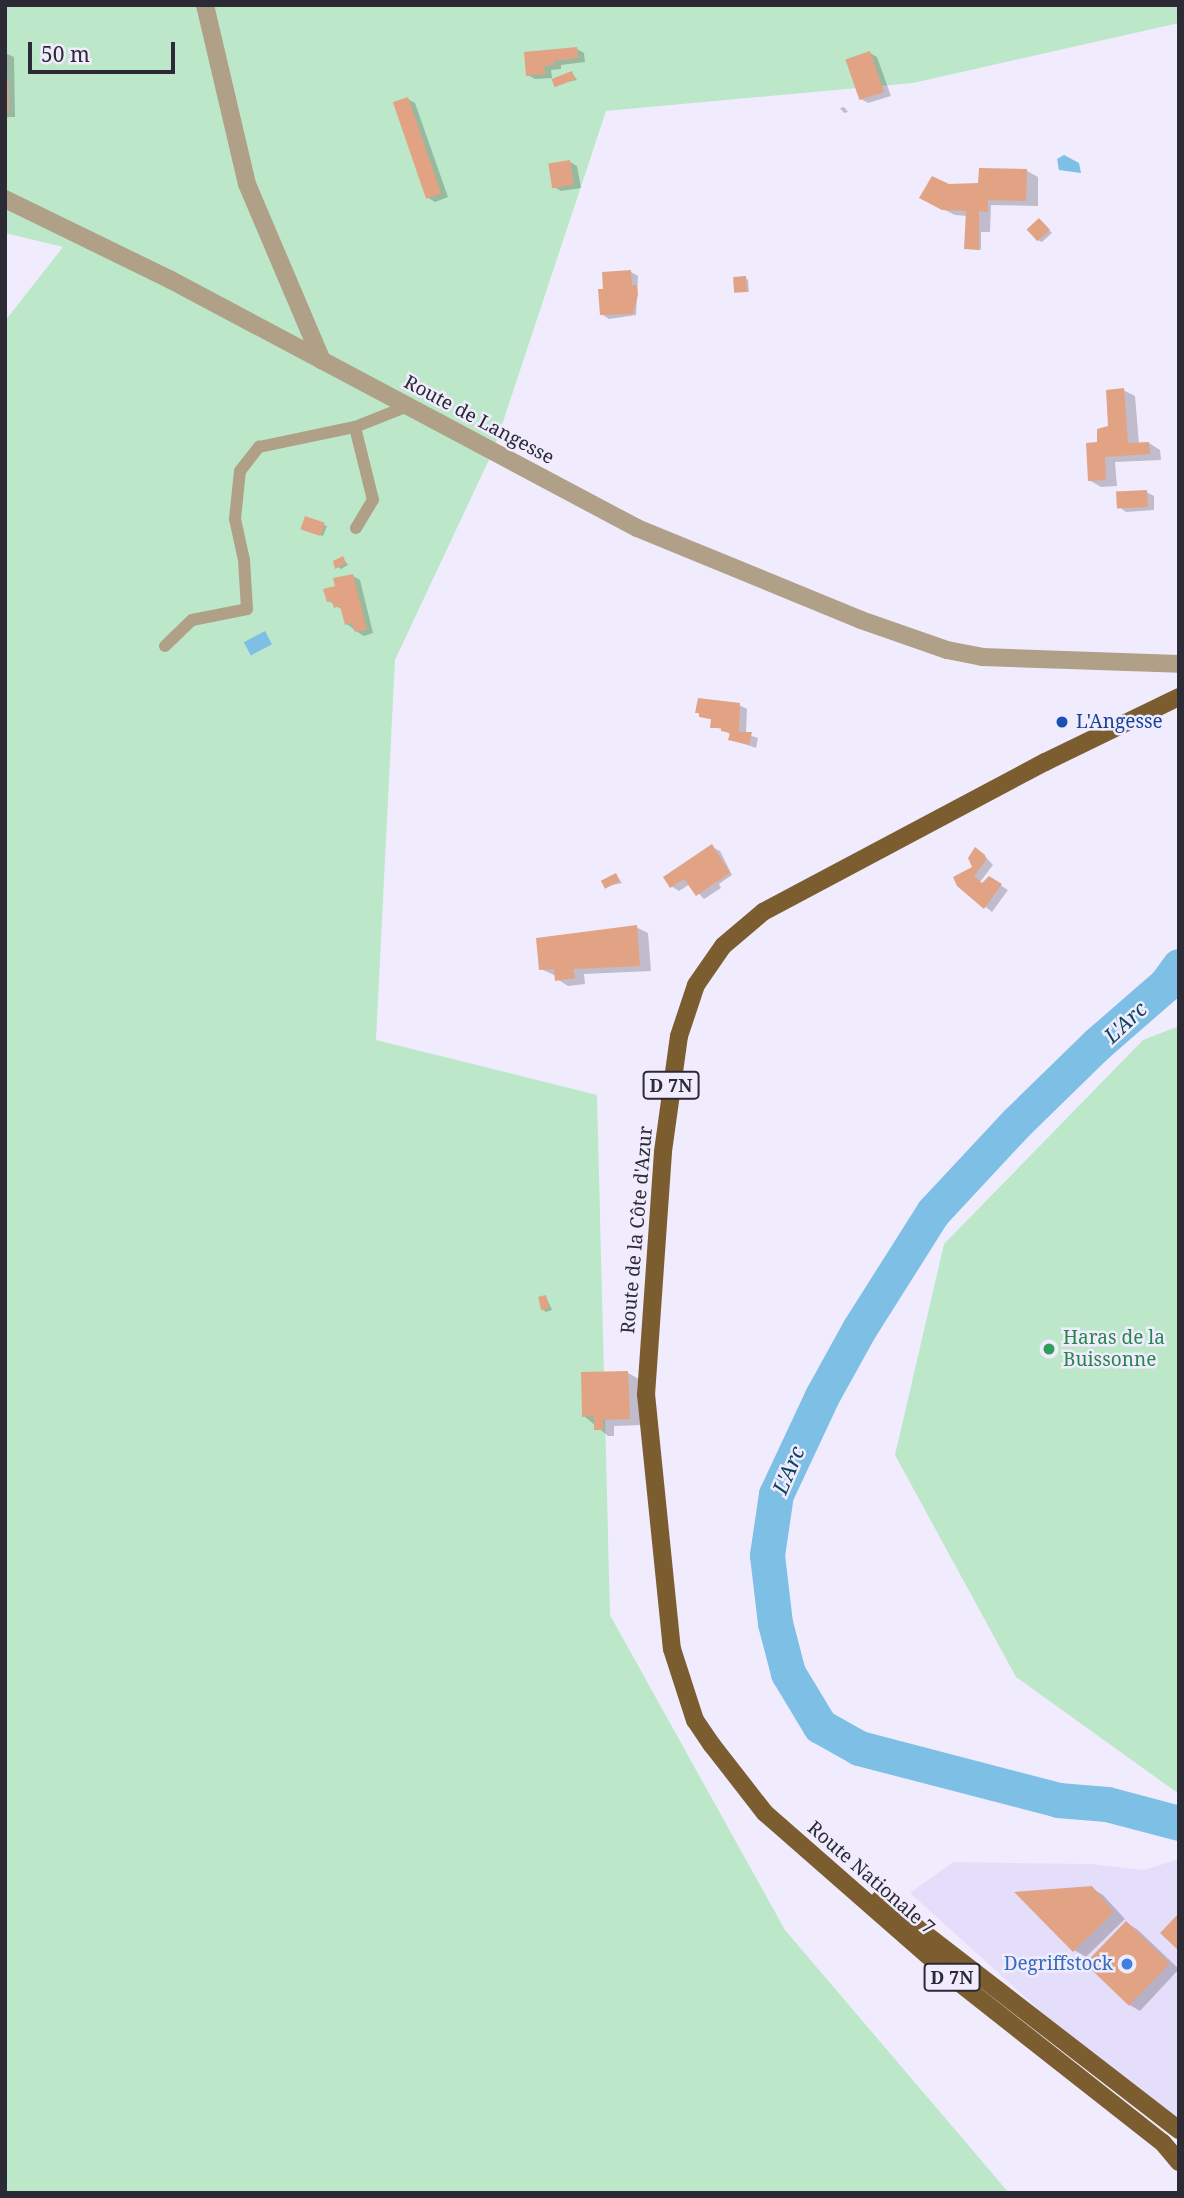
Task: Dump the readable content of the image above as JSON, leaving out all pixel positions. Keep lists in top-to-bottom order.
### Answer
{
  "streets": {
    "main road": ["D 7N", "Route de la Côte d'Azur", "Route Nationale 7"],
    "street": ["Route de Langesse"]
  },
  "crossings": [
    ["Route de la Côte d'Azur", "Route Nationale 7"]
  ],
  "water": ["L'Arc"],
  "places": ["L'Angesse", "Haras de la Buissonne", "Degriffstock"],
  "scale_bar": "50 m"
}
